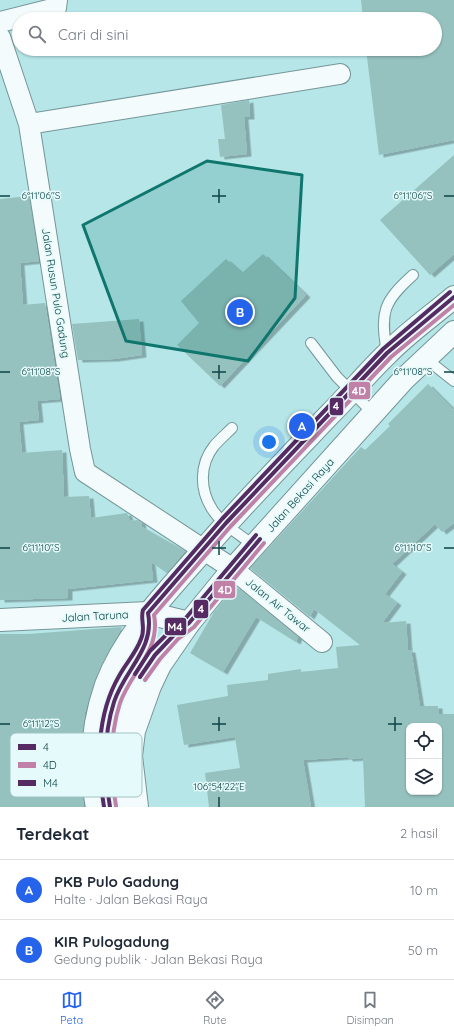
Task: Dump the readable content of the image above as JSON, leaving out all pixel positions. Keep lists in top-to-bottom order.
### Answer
{
  "streets": {
    "main road": ["Jalan Bekasi Raya", "Jalan Taruna"],
    "street": ["Jalan Rusun Pulo Gadung", "Jalan Air Tawar"]
  },
  "crossings": [
    ["Jalan Rusun Pulo Gadung", "Jalan Bekasi Raya"],
    ["Jalan Rusun Pulo Gadung", "Jalan Air Tawar"],
    ["Jalan Bekasi Raya", "Jalan Air Tawar"],
    ["Jalan Bekasi Raya", "Jalan Taruna"]
  ],
  "lines": ["transit line M4", "transit line 4", "transit line 4D"],
  "legend": ["4", "4D", "M4"],
  "page": {
    "search": "Cari di sini",
    "pins": ["B", "A"],
    "heading": ["Terdekat", "2 hasil"],
    "list": [
      {
        "mark": "A",
        "name": "PKB Pulo Gadung",
        "note": "Halte · Jalan Bekasi Raya",
        "value": "10 m"
      },
      {
        "mark": "B",
        "name": "KIR Pulogadung",
        "note": "Gedung publik · Jalan Bekasi Raya",
        "value": "50 m"
      }
    ],
    "nav": ["Peta", "Rute", "Disimpan"]
  },
  "coordinates": [
    "6°11'06\"S",
    "6°11'08\"S",
    "6°11'10\"S",
    "6°11'12\"S",
    "106°54'22\"E"
  ]
}
